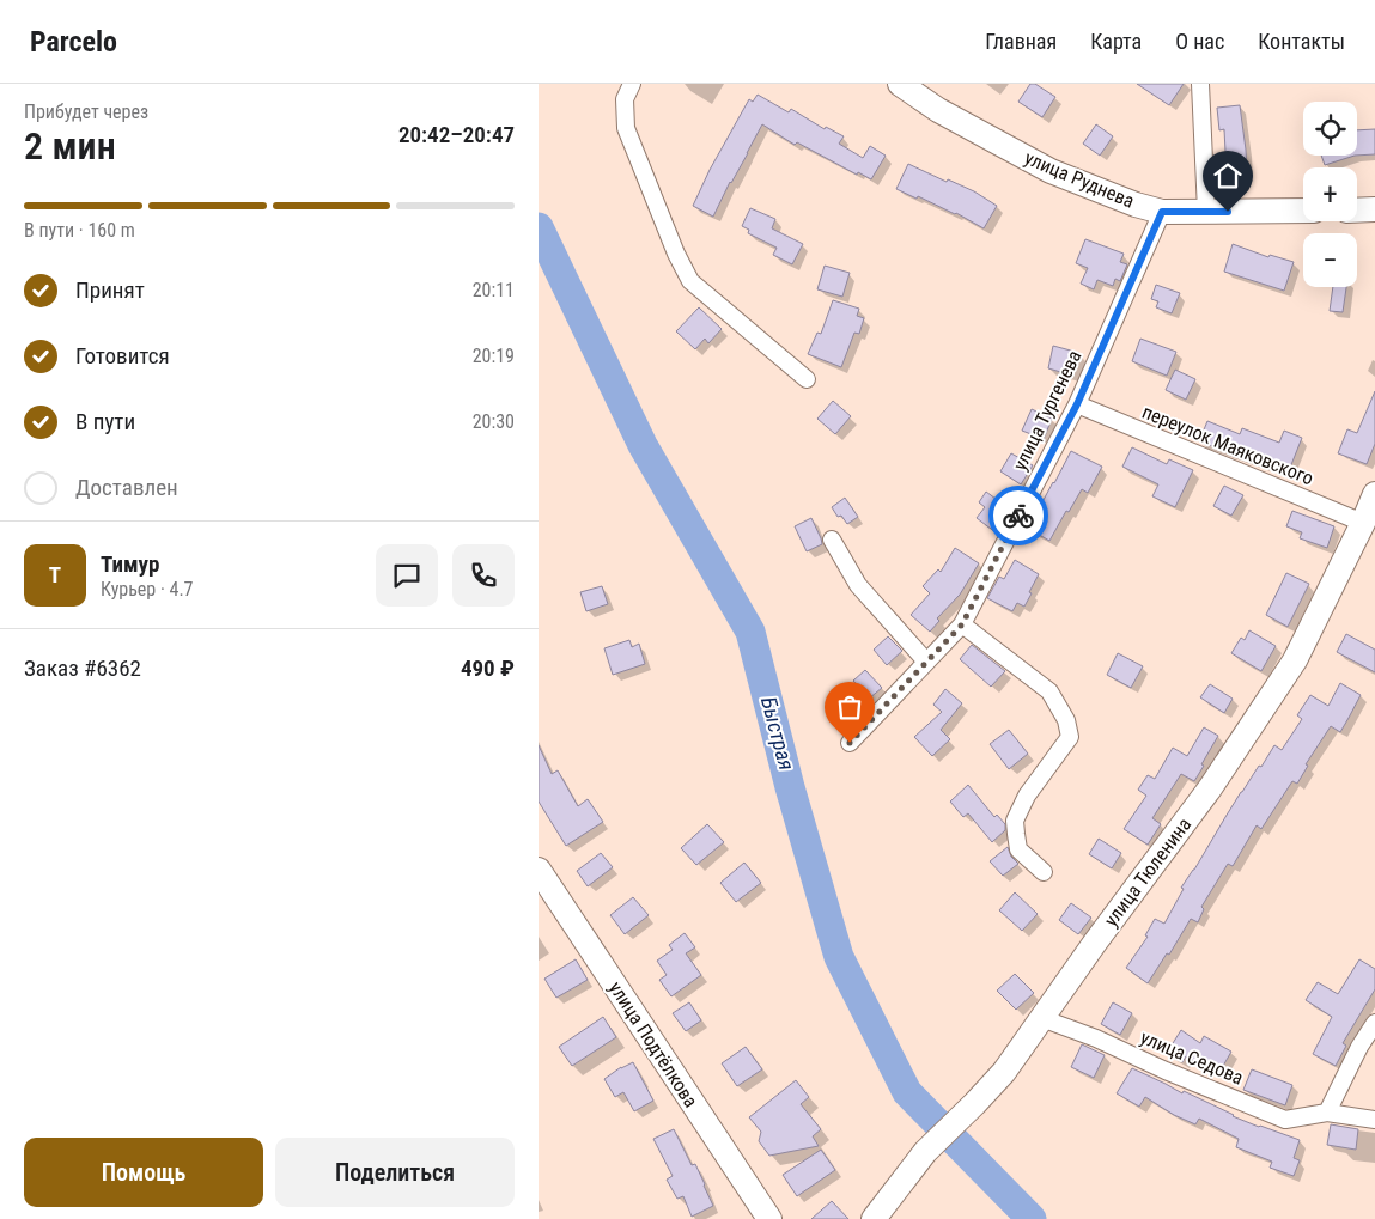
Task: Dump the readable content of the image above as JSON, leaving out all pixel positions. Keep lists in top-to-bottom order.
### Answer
{
  "streets": {
    "street": [
      "улица Руднева",
      "улица Тургенева",
      "переулок Маяковского",
      "улица Тюленина",
      "улица Подтёлкова",
      "улица Седова"
    ]
  },
  "crossings": [
    ["улица Руднева", "улица Тургенева"],
    ["улица Тургенева", "переулок Маяковского"],
    ["переулок Маяковского", "улица Тюленина"],
    ["улица Тюленина", "улица Седова"]
  ],
  "water": ["Быстрая"],
  "page": {
    "header": "Parcelo",
    "nav": [
      "Главная",
      "Карта",
      "О нас",
      "Контакты"
    ],
    "heading": ["2 мин", "Прибудет через", "20:42–20:47"],
    "panel": [
      "Тимур",
      "Курьер · 4.7",
      "Заказ #6362",
      "490 ₽"
    ],
    "map_buttons": ["+", "−"],
    "bar": "В пути · 160 m",
    "list": [
      ["Принят", "20:11"],
      ["Готовится", "20:19"],
      ["В пути", "20:30"],
      "Доставлен"
    ],
    "round": "Т",
    "buttons": ["Помощь", "Поделиться"]
  }
}
